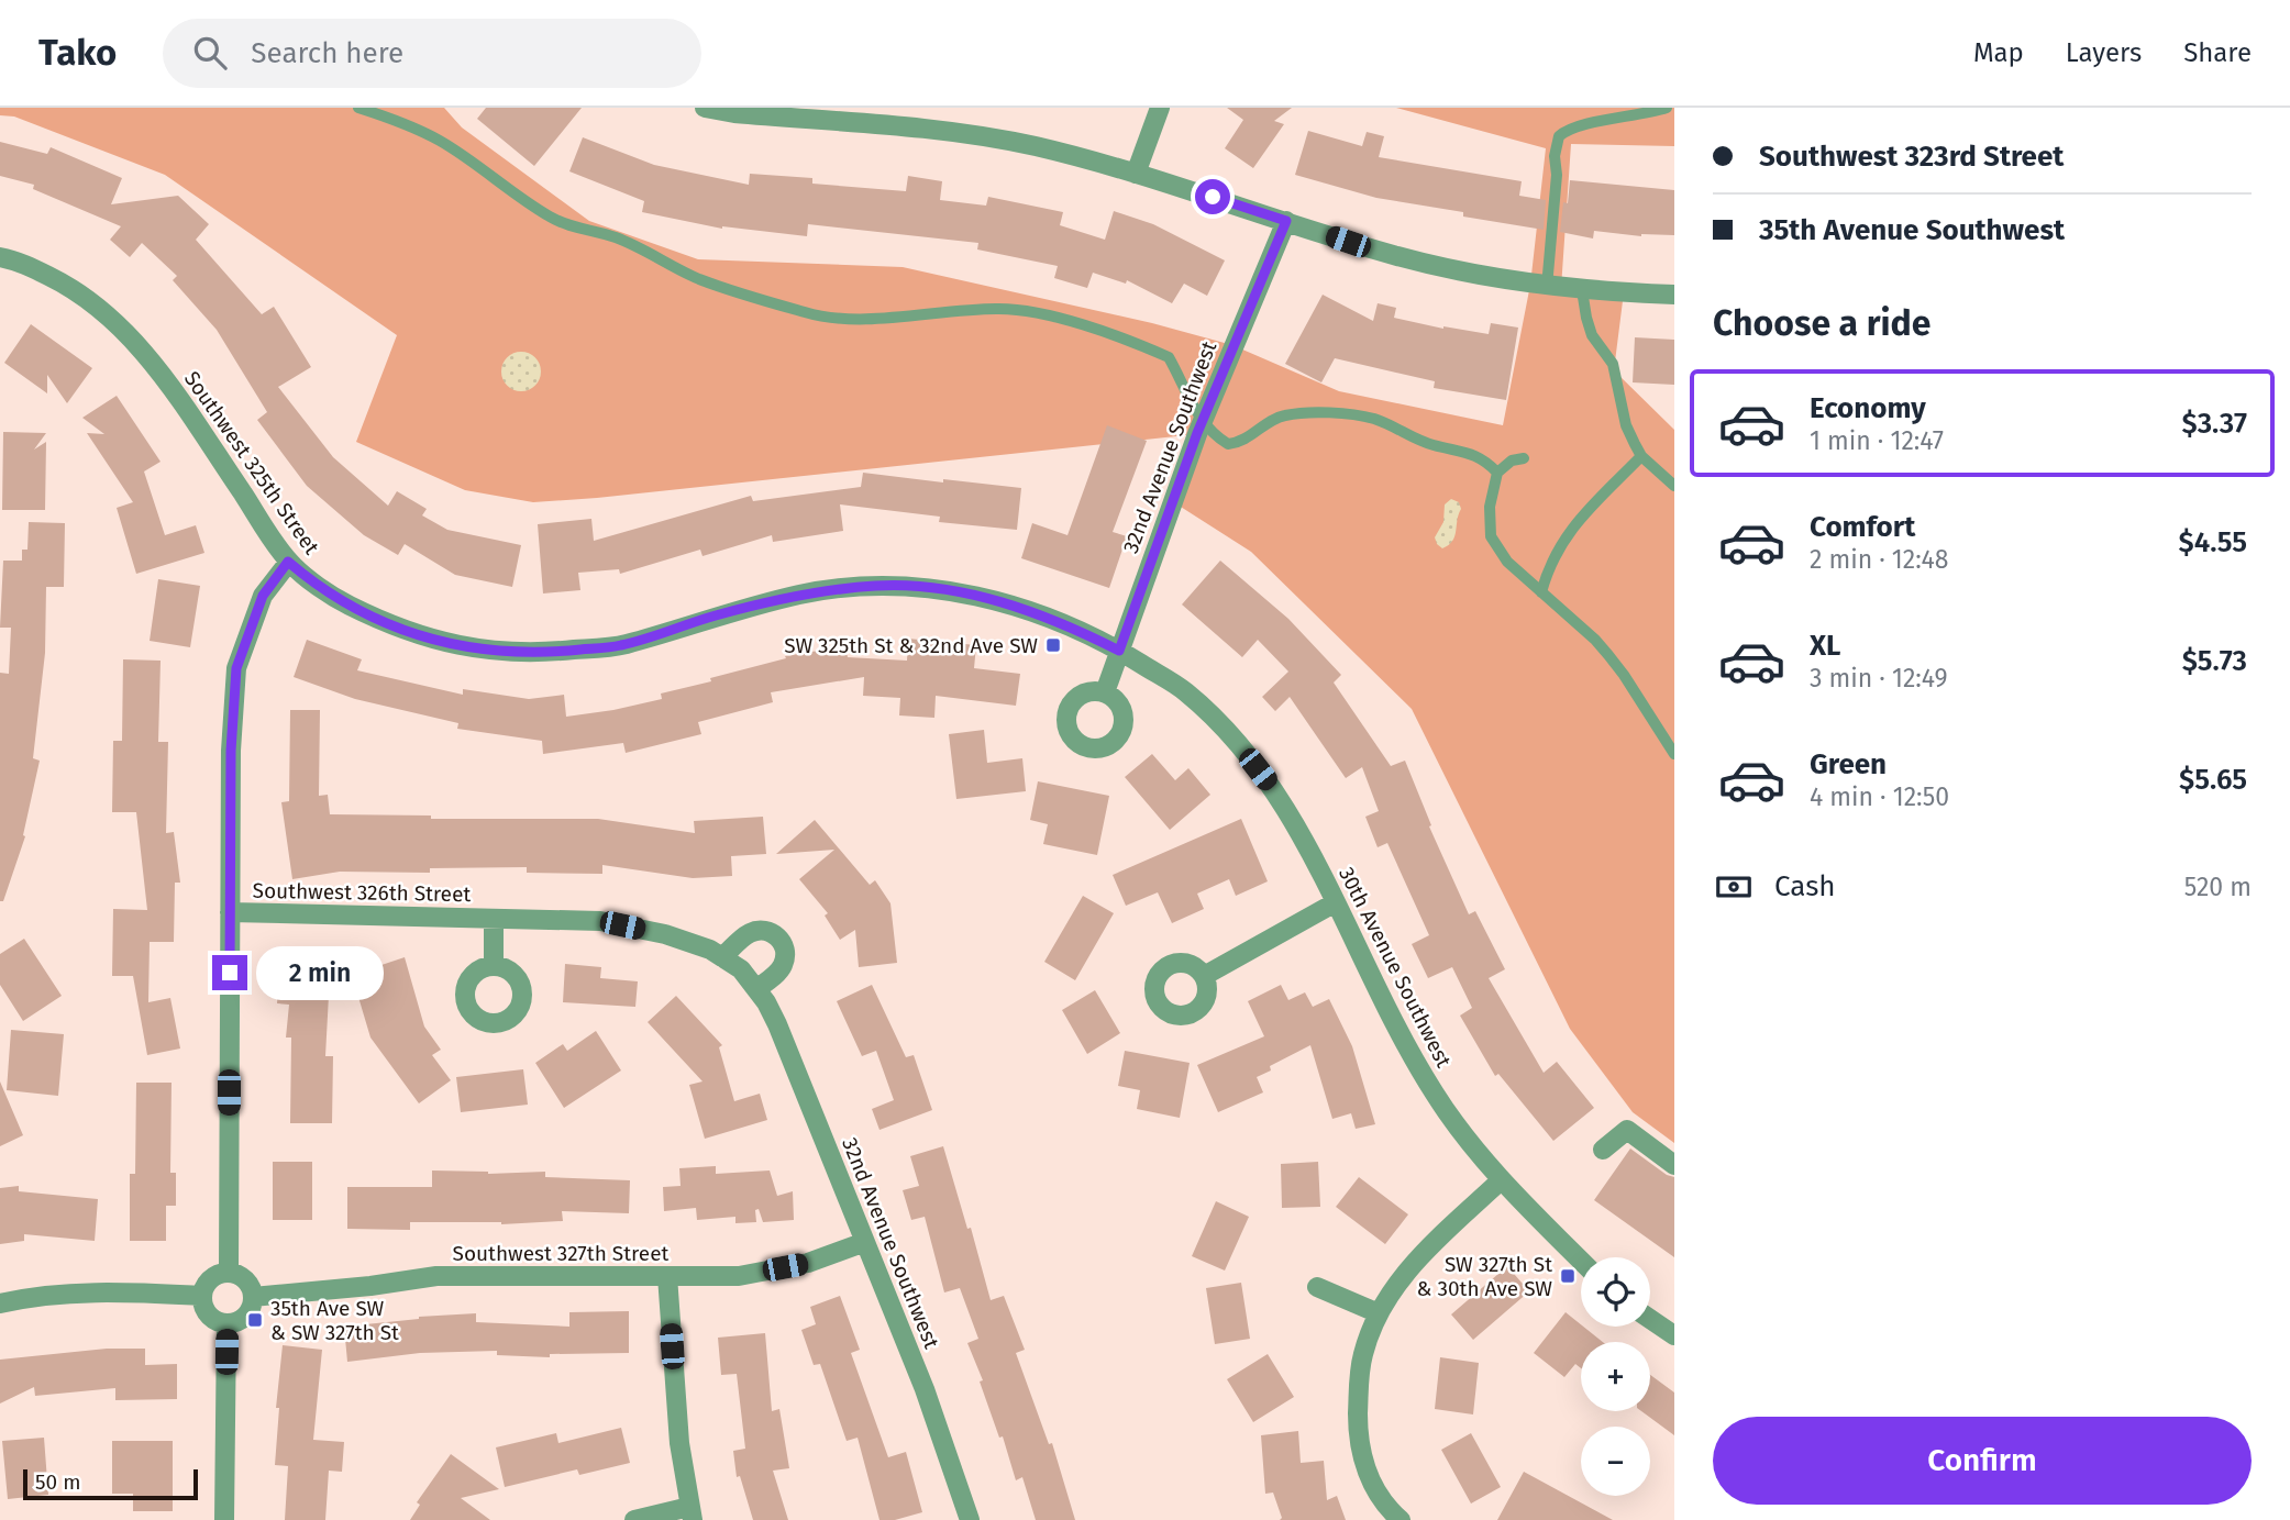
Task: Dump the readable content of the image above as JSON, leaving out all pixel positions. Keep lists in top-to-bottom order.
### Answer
{
  "streets": {
    "street": [
      "32nd Avenue Southwest",
      "Southwest 325th Street",
      "Southwest 326th Street",
      "30th Avenue Southwest",
      "Southwest 327th Street"
    ]
  },
  "crossings": [
    ["32nd Avenue Southwest", "Southwest 325th Street"],
    ["32nd Avenue Southwest", "Southwest 326th Street"],
    ["32nd Avenue Southwest", "30th Avenue Southwest"],
    ["32nd Avenue Southwest", "Southwest 327th Street"],
    ["Southwest 325th Street", "30th Avenue Southwest"]
  ],
  "places": {
    "transit": ["SW 325th St & 32nd Ave SW", "SW 327th St & 30th Ave SW", "35th Ave SW & SW 327th St"]
  },
  "scale_bar": "50 m",
  "page": {
    "header": "Tako",
    "search": "Search here",
    "nav": ["Map", "Layers", "Share"],
    "banner": ["Southwest 323rd Street", "35th Avenue Southwest"],
    "heading": "Choose a ride",
    "list": [
      {
        "name": "Economy",
        "note": "1 min · 12:47",
        "value": "$3.37"
      },
      {
        "name": "Comfort",
        "note": "2 min · 12:48",
        "value": "$4.55"
      },
      {
        "name": "XL",
        "note": "3 min · 12:49",
        "value": "$5.73"
      },
      {
        "name": "Green",
        "note": "4 min · 12:50",
        "value": "$5.65"
      }
    ],
    "pay": ["Cash", "520 m"],
    "bubble": "2 min",
    "map_buttons": ["+", "−"],
    "buttons": "Confirm",
    "scale": "50 m"
  }
}
